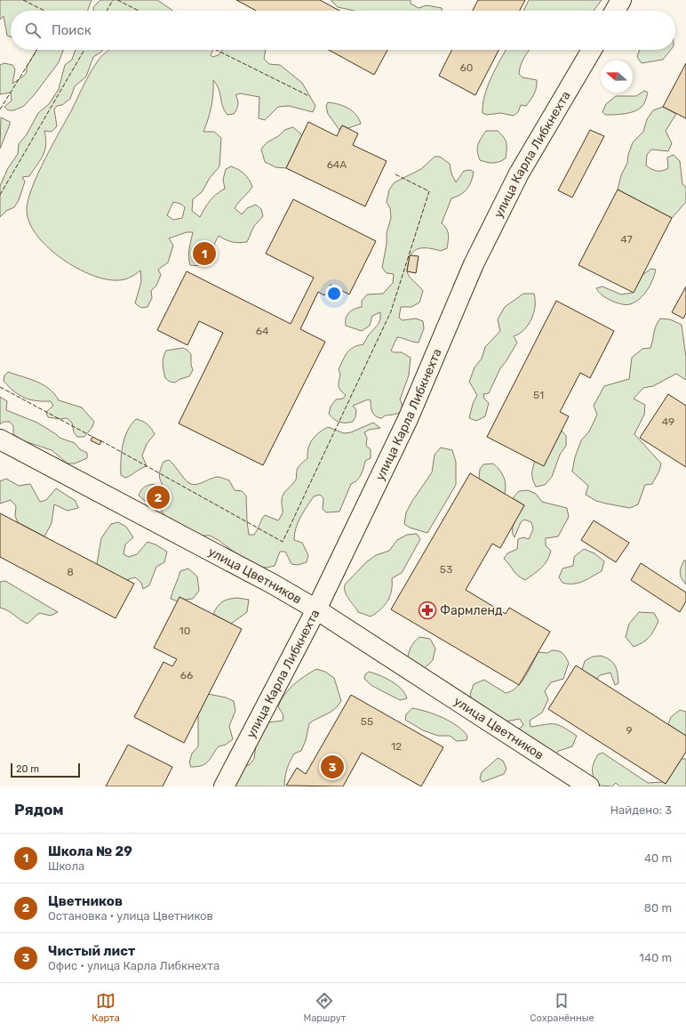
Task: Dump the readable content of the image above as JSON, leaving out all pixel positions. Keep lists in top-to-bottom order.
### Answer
{
  "streets": {
    "main road": ["улица Карла Либкнехта", "улица Цветников"]
  },
  "crossings": [
    ["улица Карла Либкнехта", "улица Цветников"]
  ],
  "places": {
    "pharmacy": ["Фармленд"]
  },
  "house_numbers": [
    "60",
    "64А",
    "47",
    "64",
    "51",
    "49",
    "53",
    "8",
    "10",
    "66",
    "55",
    "9",
    "12"
  ],
  "scale_bar": "20 m",
  "north": "left",
  "page": {
    "search": "Поиск",
    "pins": ["1", "2", "3"],
    "scale": "20 m",
    "heading": ["Рядом", "Найдено: 3"],
    "list": [
      {
        "mark": "1",
        "name": "Школа № 29",
        "note": "Школа",
        "value": "40 m"
      },
      {
        "mark": "2",
        "name": "Цветников",
        "note": "Остановка · улица Цветников",
        "value": "80 m"
      },
      {
        "mark": "3",
        "name": "Чистый лист",
        "note": "Офис · улица Карла Либкнехта",
        "value": "140 m"
      }
    ],
    "nav": ["Карта", "Маршрут", "Сохранённые"]
  }
}
